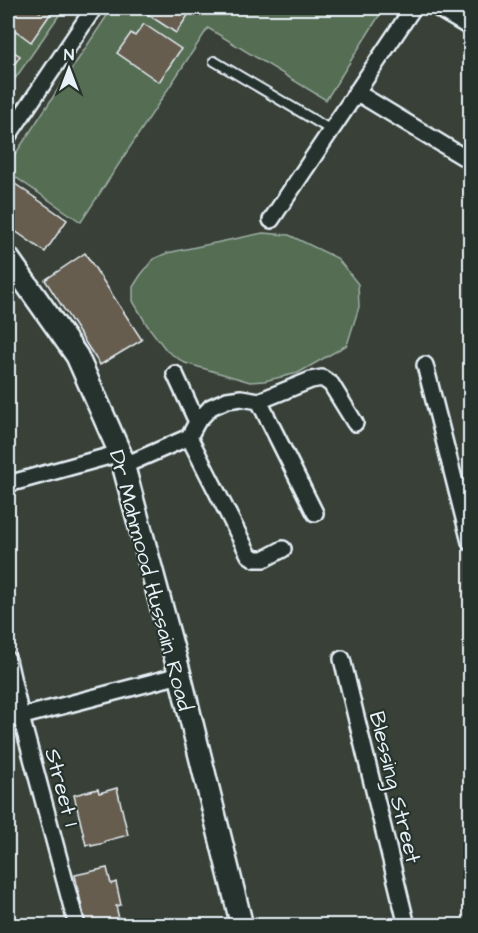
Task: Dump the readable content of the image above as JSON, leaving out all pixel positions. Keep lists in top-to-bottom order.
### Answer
{
  "streets": {
    "main road": ["Dr Mahmood Hussain Road"],
    "street": ["Street 1", "Blessing Street"]
  },
  "north": "top"
}
